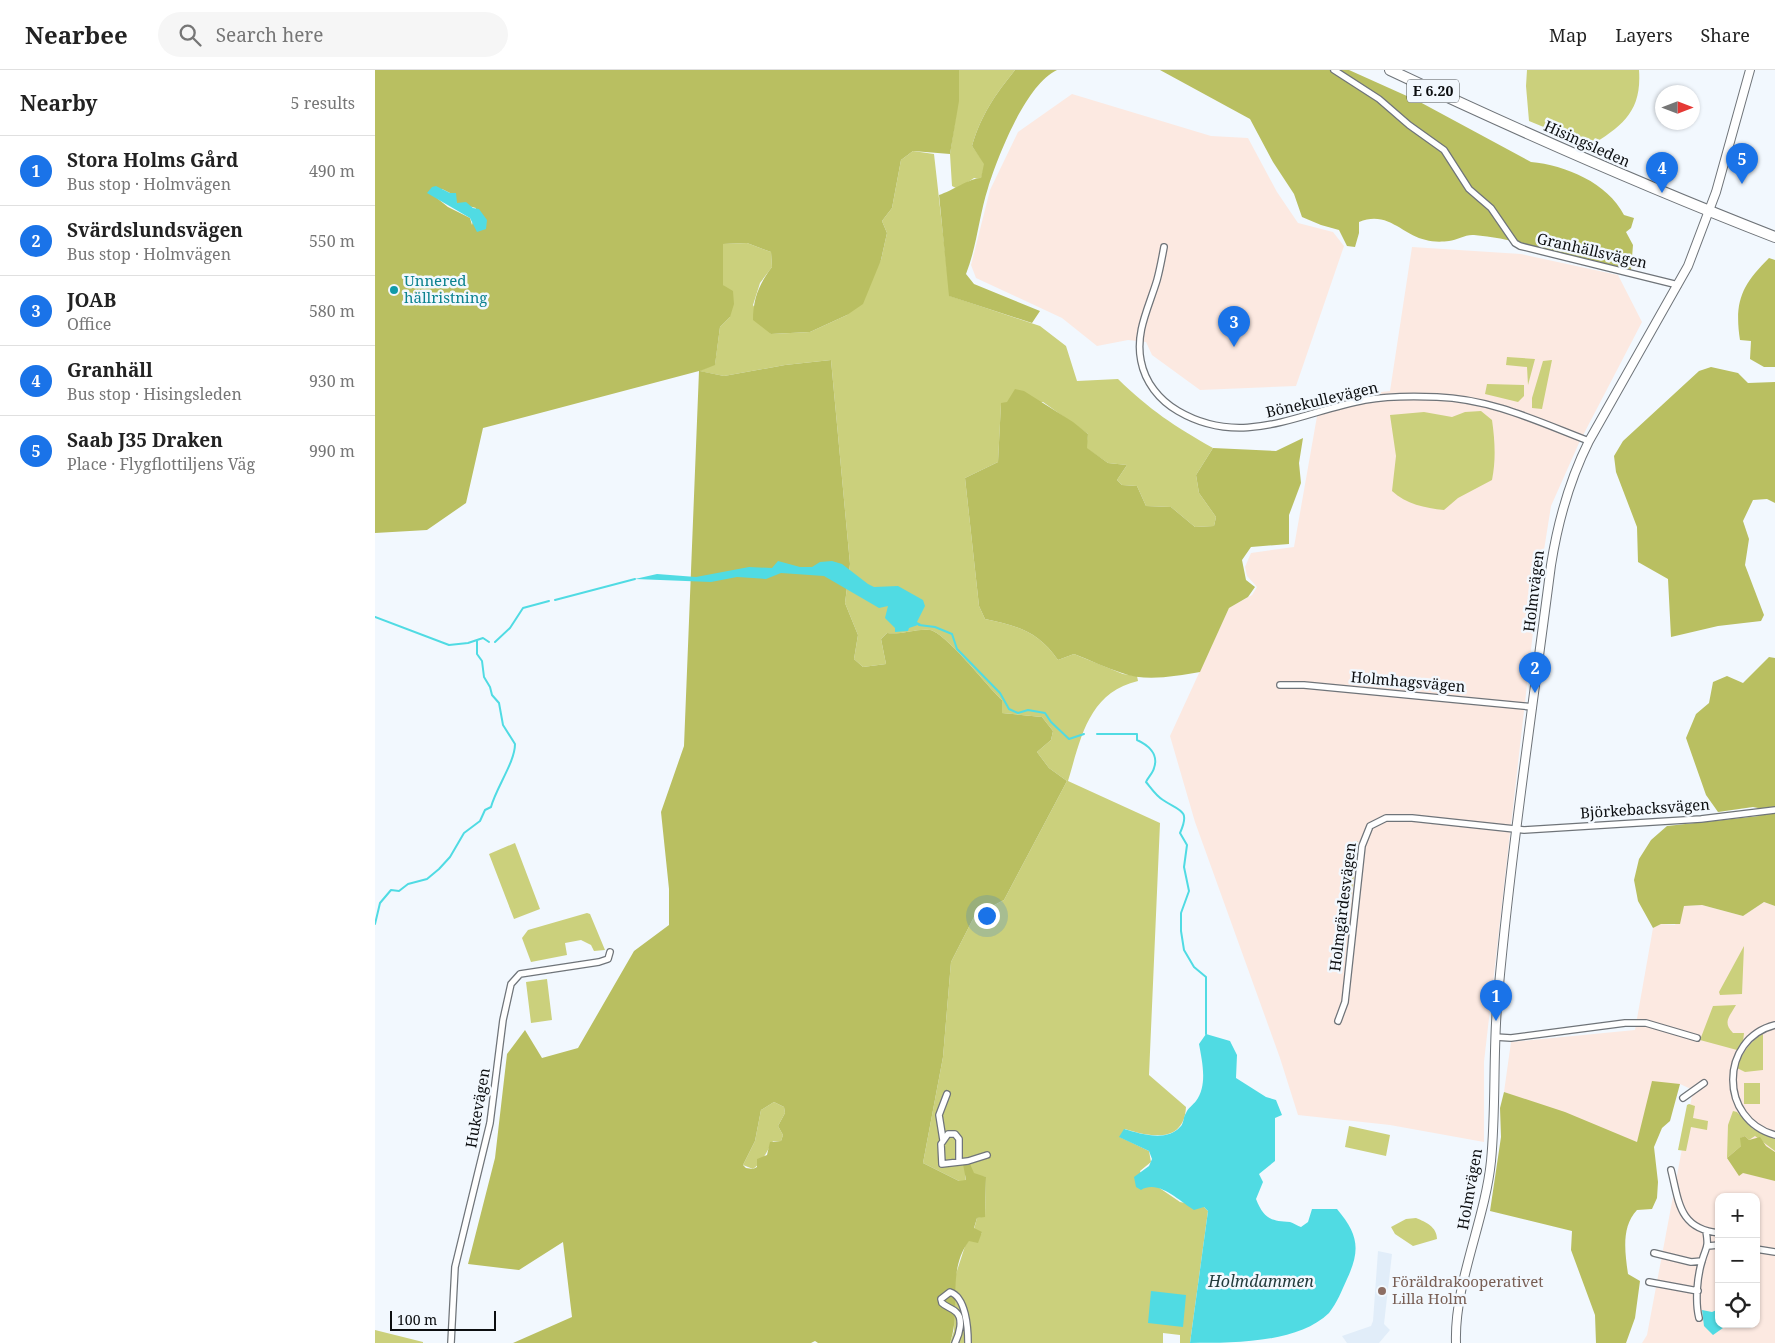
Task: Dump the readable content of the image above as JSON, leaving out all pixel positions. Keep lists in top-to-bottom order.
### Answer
{
  "streets": {
    "highway": ["E 6.20", "Hisingsleden"],
    "street": [
      "Granhällsvägen",
      "Bönekullevägen",
      "Holmvägen",
      "Holmhagsvägen",
      "Björkebacksvägen",
      "Holmgärdesvägen",
      "Hukevägen"
    ]
  },
  "crossings": [
    ["Hisingsleden", "Holmvägen"],
    ["Granhällsvägen", "Holmvägen"],
    ["Bönekullevägen", "Holmvägen"],
    ["Holmvägen", "Holmhagsvägen"],
    ["Holmvägen", "Björkebacksvägen"],
    ["Holmvägen", "Holmgärdesvägen"],
    ["Björkebacksvägen", "Holmgärdesvägen"]
  ],
  "water": ["Holmdammen"],
  "places": ["Unnered hällristning", "Föräldrakooperativet Lilla Holm"],
  "scale_bar": "100 m",
  "north": "right",
  "page": {
    "header": "Nearbee",
    "search": "Search here",
    "nav": ["Map", "Layers", "Share"],
    "heading": ["Nearby", "5 results"],
    "list": [
      {
        "mark": "1",
        "name": "Stora Holms Gård",
        "note": "Bus stop · Holmvägen",
        "value": "490 m"
      },
      {
        "mark": "2",
        "name": "Svärdslundsvägen",
        "note": "Bus stop · Holmvägen",
        "value": "550 m"
      },
      {
        "mark": "3",
        "name": "JOAB",
        "note": "Office",
        "value": "580 m"
      },
      {
        "mark": "4",
        "name": "Granhäll",
        "note": "Bus stop · Hisingsleden",
        "value": "930 m"
      },
      {
        "mark": "5",
        "name": "Saab J35 Draken",
        "note": "Place · Flygflottiljens Väg",
        "value": "990 m"
      }
    ],
    "pins": [
      "5",
      "4",
      "3",
      "2",
      "1"
    ],
    "map_buttons": ["+", "−"],
    "scale": "100 m"
  }
}
